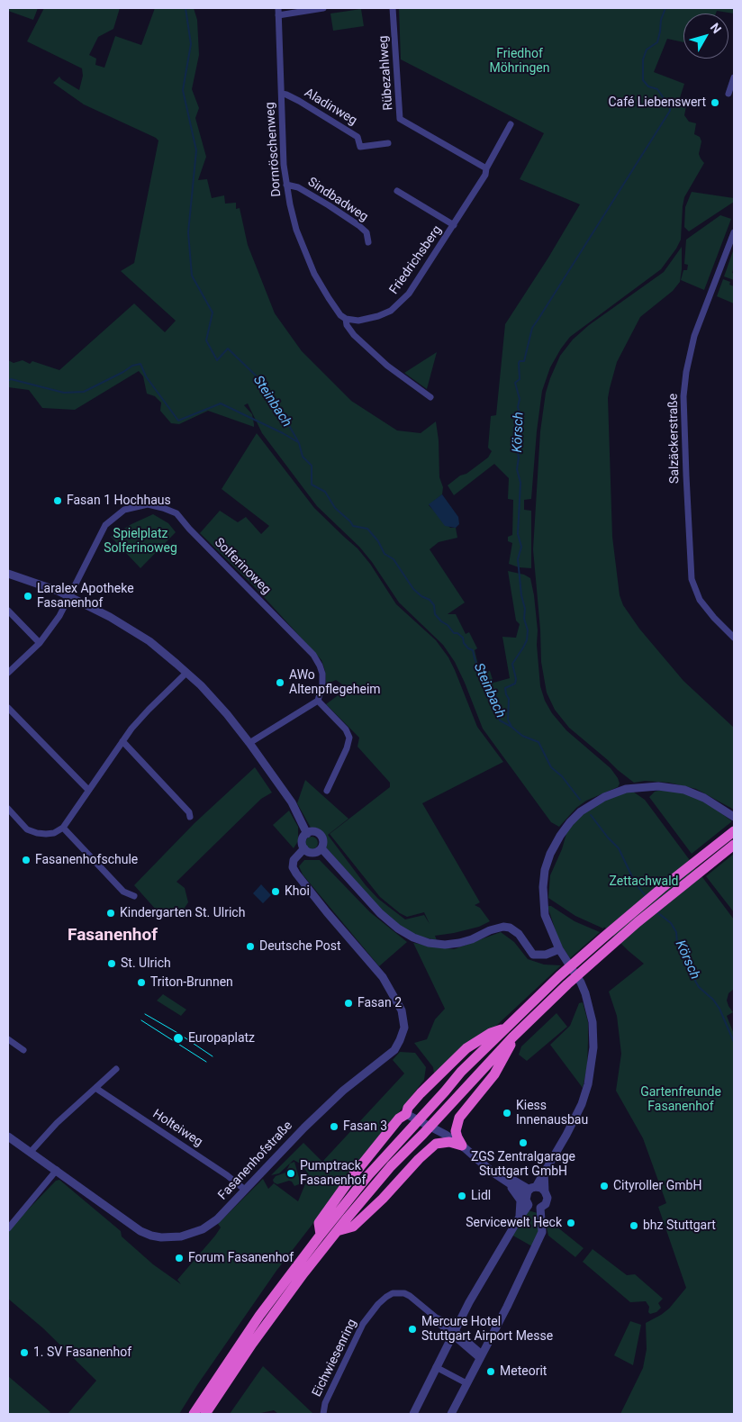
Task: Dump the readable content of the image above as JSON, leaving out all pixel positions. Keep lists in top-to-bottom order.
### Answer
{
  "streets": {
    "street": [
      "Rübezahlweg",
      "Aladinweg",
      "Dornröschenweg",
      "Sindbadweg",
      "Friedrichsberg",
      "Salzäckerstraße",
      "Solferinoweg",
      "Holteiweg",
      "Fasanenhofstraße",
      "Eichwiesenring"
    ]
  },
  "crossings": [
    ["Rübezahlweg", "Friedrichsberg"],
    ["Aladinweg", "Dornröschenweg"],
    ["Dornröschenweg", "Sindbadweg"],
    ["Dornröschenweg", "Friedrichsberg"],
    ["Holteiweg", "Fasanenhofstraße"]
  ],
  "districts": ["Fasanenhof"],
  "water": ["Steinbach", "Körsch"],
  "parks": [
    "Friedhof Möhringen",
    "Spielplatz Solferinoweg",
    "Zettachwald",
    "Gartenfreunde Fasanenhof"
  ],
  "places": [
    "Café Liebenswert",
    "Fasan 1 Hochhaus",
    "Laralex Apotheke Fasanenhof",
    "AWo Altenpflegeheim",
    "Fasanenhofschule",
    "Khoi",
    "Kindergarten St. Ulrich",
    "Deutsche Post",
    "St. Ulrich",
    "Triton-Brunnen",
    "Fasan 2",
    "Europaplatz",
    "Kiess Innenausbau",
    "Fasan 3",
    "ZGS Zentralgarage Stuttgart GmbH",
    "Pumptrack Fasanenhof",
    "Cityroller GmbH",
    "Lidl",
    "Servicewelt Heck",
    "bhz Stuttgart",
    "Forum Fasanenhof",
    "Mercure Hotel Stuttgart Airport Messe",
    "1. SV Fasanenhof",
    "Meteorit"
  ],
  "north": "top right"
}
